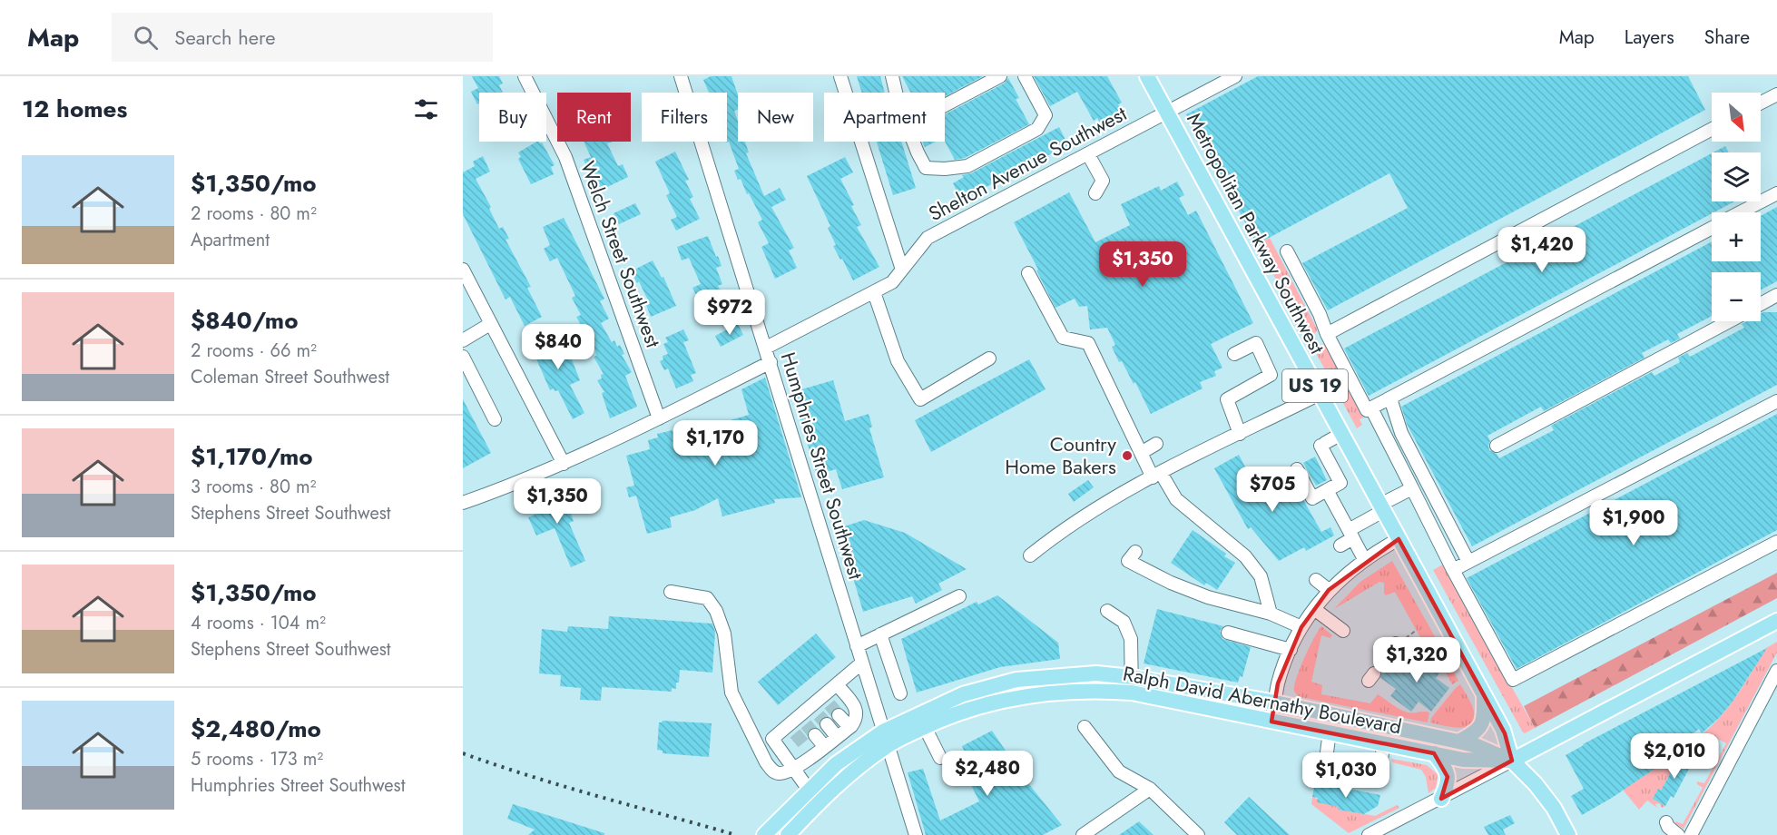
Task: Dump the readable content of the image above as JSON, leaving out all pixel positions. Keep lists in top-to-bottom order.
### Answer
{
  "streets": {
    "main road": ["Metropolitan Parkway Southwest", "US 19", "Ralph David Abernathy Boulevard"],
    "street": ["Shelton Avenue Southwest", "Welch Street Southwest", "Humphries Street Southwest"]
  },
  "crossings": [
    ["Shelton Avenue Southwest", "Metropolitan Parkway Southwest"],
    ["Shelton Avenue Southwest", "Humphries Street Southwest"],
    ["Metropolitan Parkway Southwest", "Ralph David Abernathy Boulevard"],
    ["Humphries Street Southwest", "Ralph David Abernathy Boulevard"]
  ],
  "places": ["Country Home Bakers"],
  "north": "bottom right",
  "page": {
    "header": "Map",
    "search": "Search here",
    "nav": ["Map", "Layers", "Share"],
    "heading": "12 homes",
    "map_buttons": ["+", "−"],
    "chip": [
      "Buy",
      "Rent",
      "Filters",
      "New",
      "Apartment"
    ],
    "list": [
      {
        "name": "$1,350/mo",
        "note": "2 rooms · 80 m² · Apartment"
      },
      {
        "name": "$840/mo",
        "note": "2 rooms · 66 m² · Coleman Street Southwest"
      },
      {
        "name": "$1,170/mo",
        "note": "3 rooms · 80 m² · Stephens Street Southwest"
      },
      {
        "name": "$1,350/mo",
        "note": "4 rooms · 104 m² · Stephens Street Southwest"
      },
      {
        "name": "$2,480/mo",
        "note": "5 rooms · 173 m² · Humphries Street Southwest"
      }
    ],
    "price": [
      "$1,420",
      "$1,350",
      "$972",
      "$840",
      "$1,170",
      "$705",
      "$1,350",
      "$1,900",
      "$1,320",
      "$2,010",
      "$2,480",
      "$1,030"
    ]
  }
}
